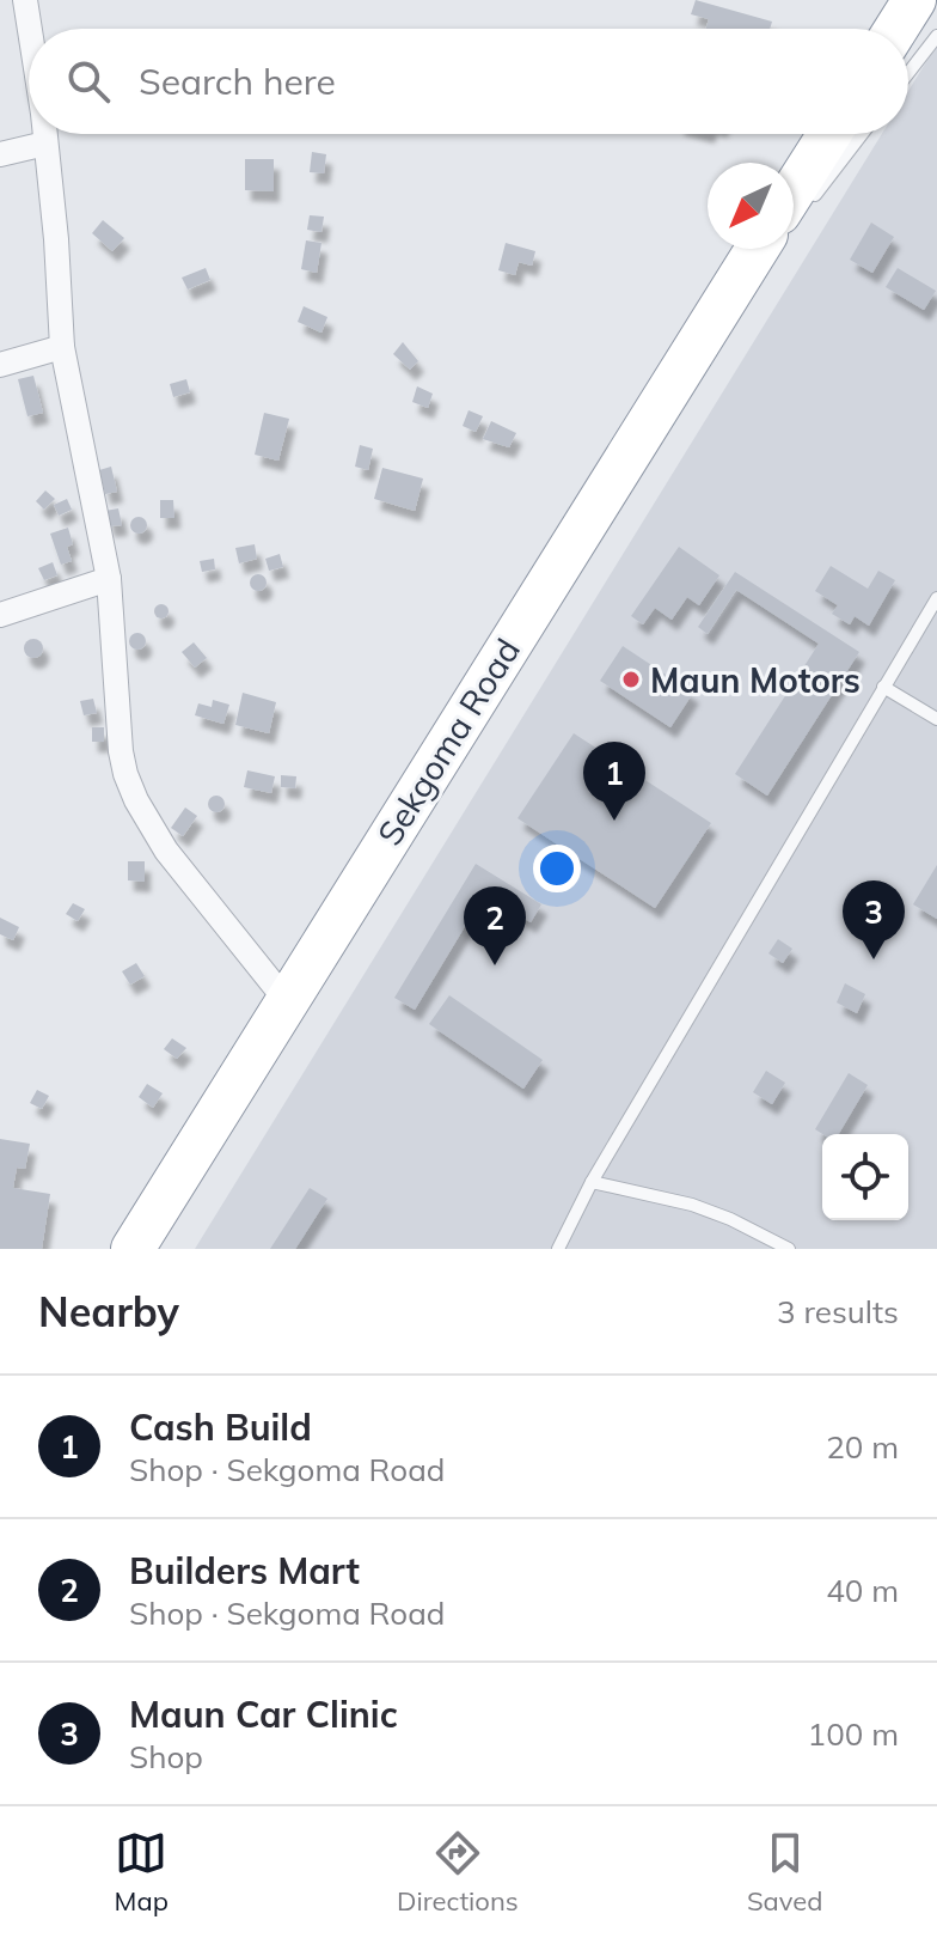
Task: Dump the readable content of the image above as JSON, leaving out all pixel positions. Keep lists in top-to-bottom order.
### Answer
{
  "streets": {
    "highway": ["Sekgoma Road"]
  },
  "places": ["Maun Motors"],
  "north": "bottom left",
  "page": {
    "search": "Search here",
    "pins": ["1", "3", "2"],
    "heading": ["Nearby", "3 results"],
    "list": [
      {
        "mark": "1",
        "name": "Cash Build",
        "note": "Shop · Sekgoma Road",
        "value": "20 m"
      },
      {
        "mark": "2",
        "name": "Builders Mart",
        "note": "Shop · Sekgoma Road",
        "value": "40 m"
      },
      {
        "mark": "3",
        "name": "Maun Car Clinic",
        "note": "Shop",
        "value": "100 m"
      }
    ],
    "nav": ["Map", "Directions", "Saved"]
  }
}
